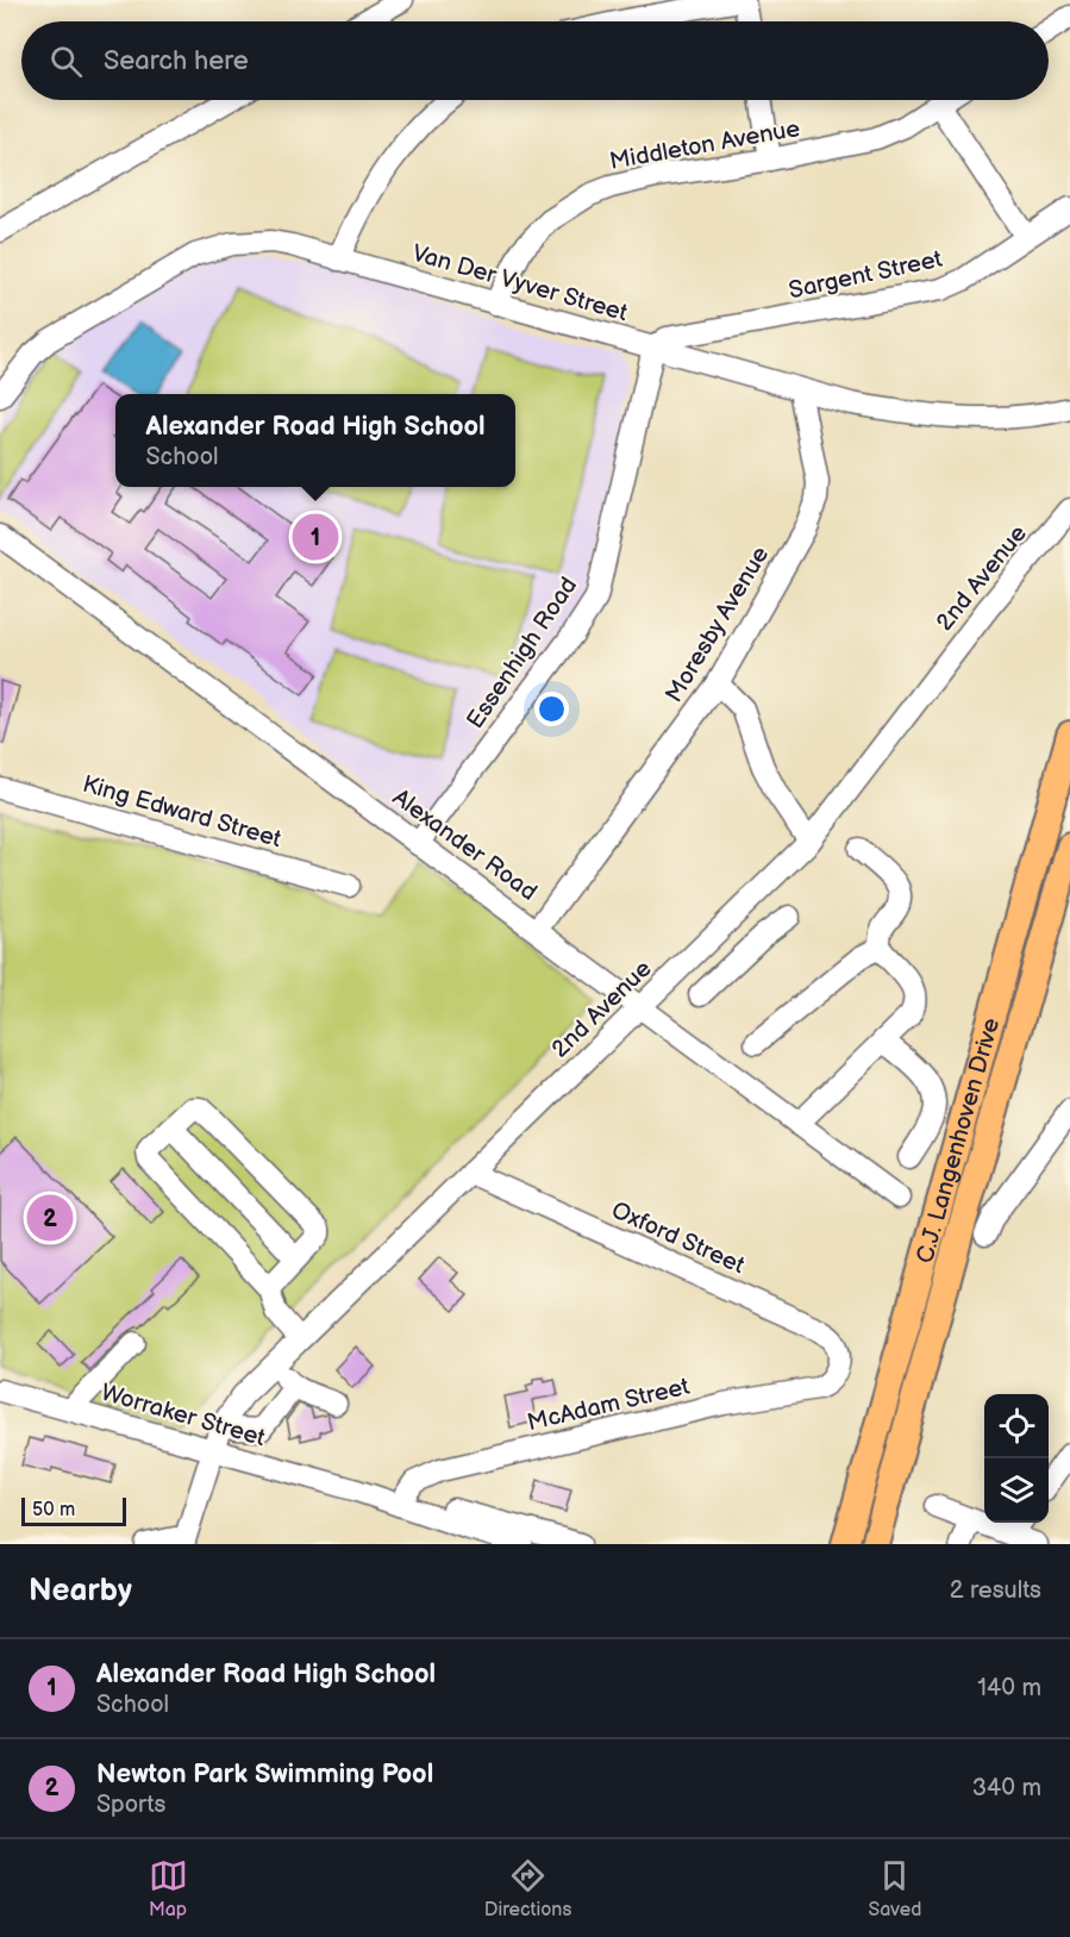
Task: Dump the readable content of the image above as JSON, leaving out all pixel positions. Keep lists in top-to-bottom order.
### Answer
{
  "streets": {
    "main road": ["C.J. Langenhoven Drive"],
    "street": [
      "Middleton Avenue",
      "Sargent Street",
      "Van Der Vyver Street",
      "2nd Avenue",
      "Moresby Avenue",
      "Essenhigh Road",
      "King Edward Street",
      "Alexander Road",
      "Oxford Street",
      "McAdam Street",
      "Worraker Street"
    ]
  },
  "crossings": [
    ["Middleton Avenue", "Van Der Vyver Street"],
    ["Sargent Street", "Van Der Vyver Street"],
    ["Sargent Street", "Essenhigh Road"],
    ["Van Der Vyver Street", "Moresby Avenue"],
    ["Van Der Vyver Street", "Essenhigh Road"],
    ["2nd Avenue", "Alexander Road"],
    ["2nd Avenue", "Oxford Street"],
    ["2nd Avenue", "Worraker Street"],
    ["Moresby Avenue", "Alexander Road"],
    ["Essenhigh Road", "Alexander Road"],
    ["Oxford Street", "McAdam Street"],
    ["McAdam Street", "Worraker Street"]
  ],
  "scale_bar": "50 m",
  "page": {
    "search": "Search here",
    "popup": ["Alexander Road High School", "School"],
    "pins": ["1", "2"],
    "scale": "50 m",
    "heading": ["Nearby", "2 results"],
    "list": [
      {
        "mark": "1",
        "name": "Alexander Road High School",
        "note": "School",
        "value": "140 m"
      },
      {
        "mark": "2",
        "name": "Newton Park Swimming Pool",
        "note": "Sports",
        "value": "340 m"
      }
    ],
    "nav": ["Map", "Directions", "Saved"]
  }
}
